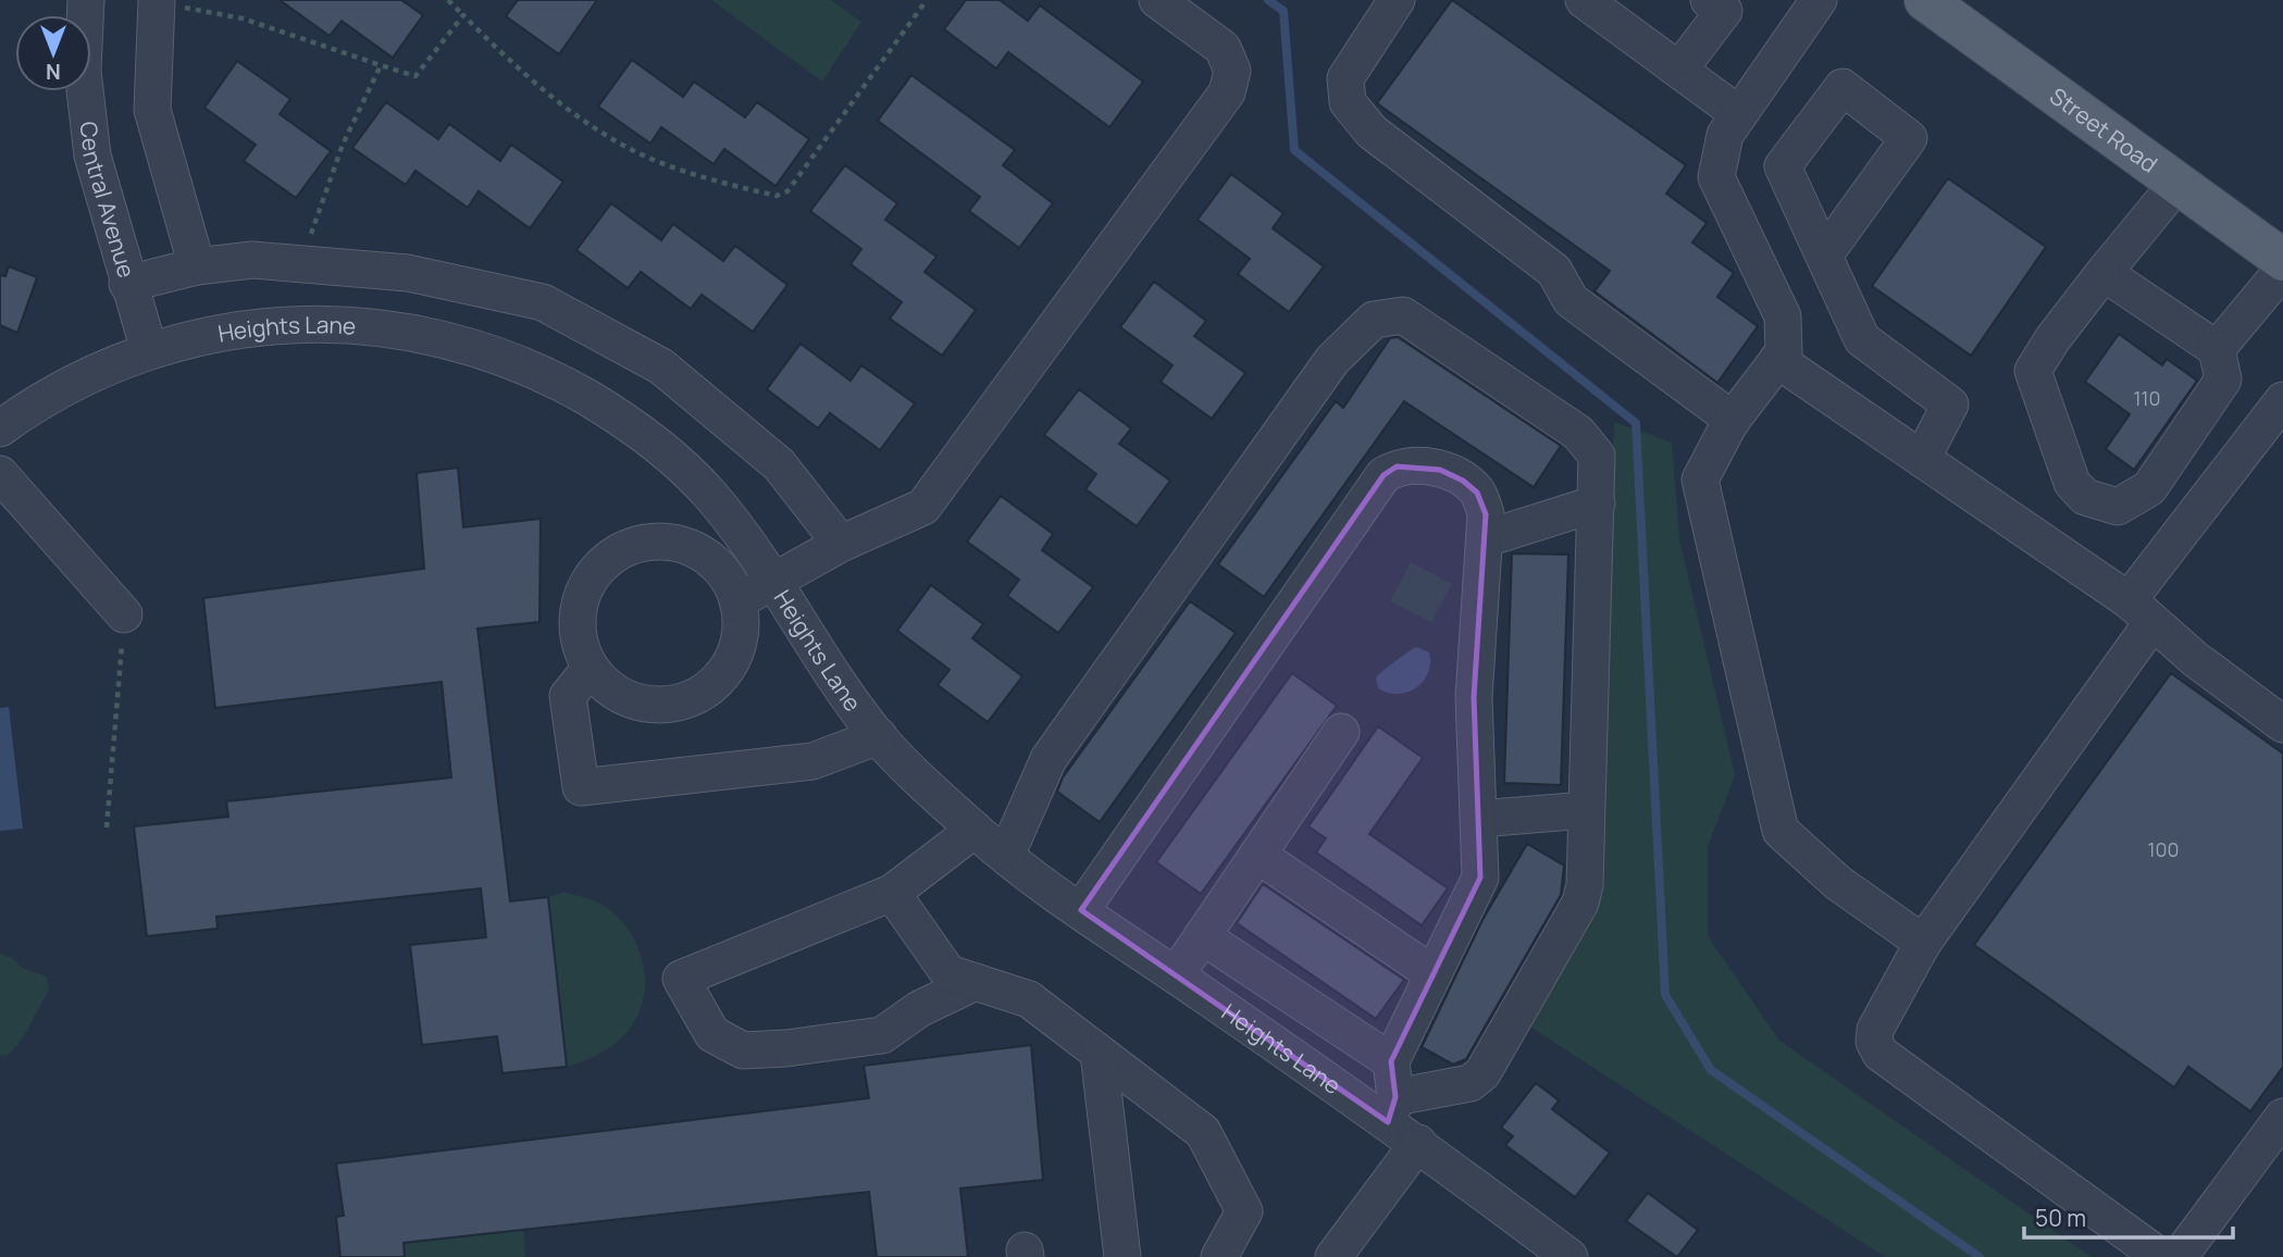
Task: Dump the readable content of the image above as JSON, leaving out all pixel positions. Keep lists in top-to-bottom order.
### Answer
{
  "streets": {
    "main road": ["Street Road"],
    "street": ["Central Avenue", "Heights Lane"]
  },
  "crossings": [
    ["Central Avenue", "Heights Lane"]
  ],
  "house_numbers": ["110", "100"],
  "scale_bar": "50 m",
  "north": "bottom"
}
